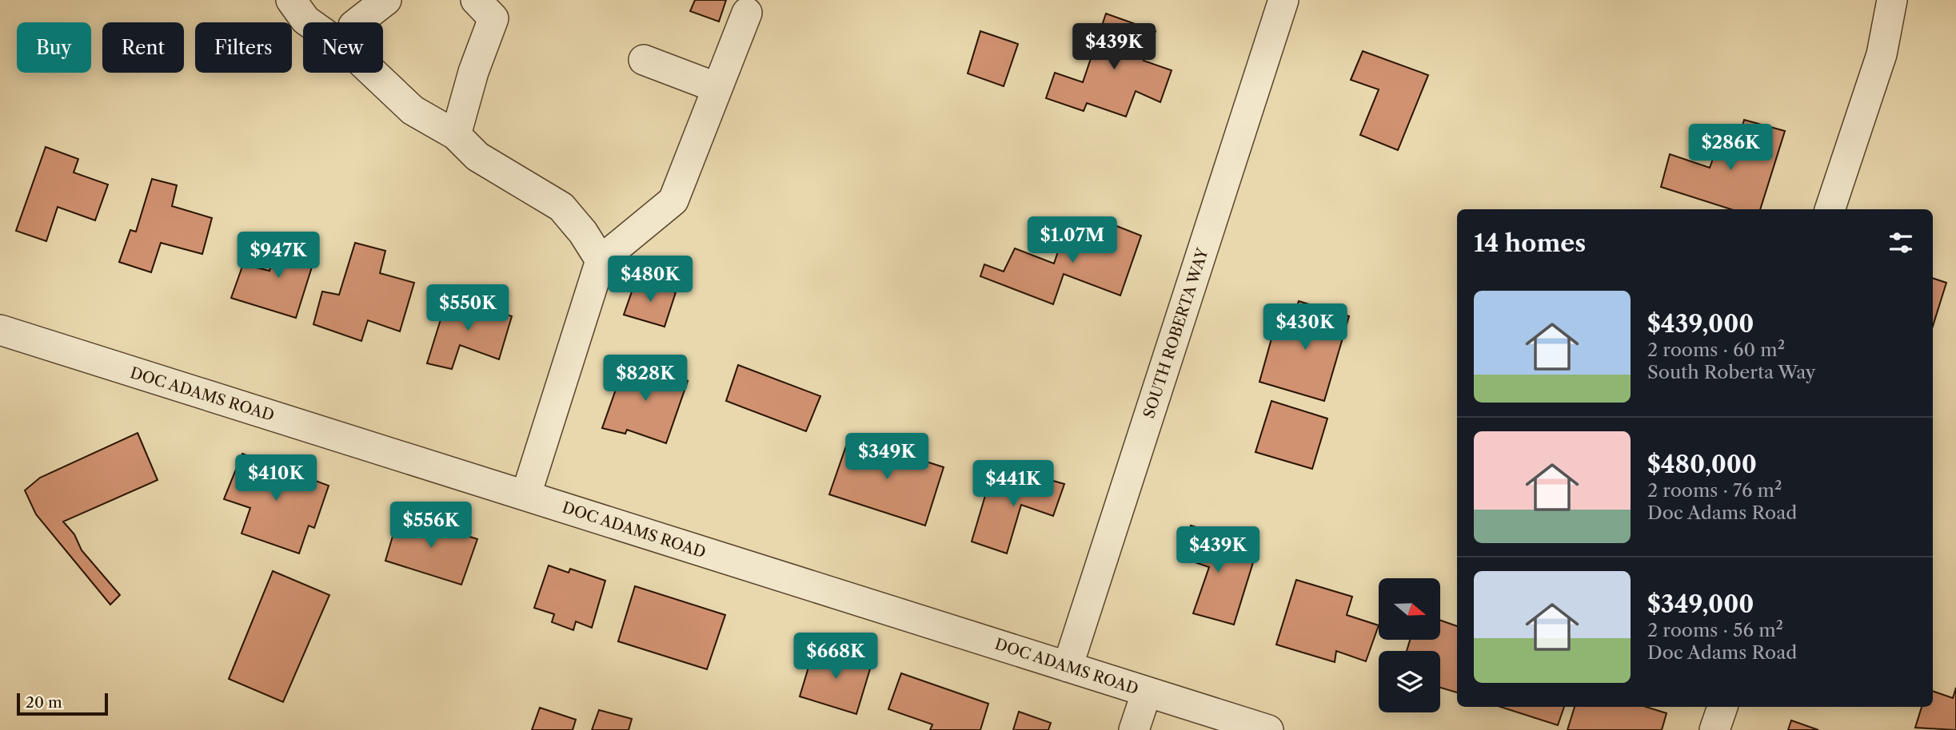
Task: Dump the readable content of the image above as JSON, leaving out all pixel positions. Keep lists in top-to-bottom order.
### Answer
{
  "streets": {
    "street": ["SOUTH ROBERTA WAY", "DOC ADAMS ROAD"]
  },
  "crossings": [
    ["SOUTH ROBERTA WAY", "DOC ADAMS ROAD"]
  ],
  "scale_bar": "20 m",
  "north": "right",
  "page": {
    "chip": [
      "Buy",
      "Rent",
      "Filters",
      "New"
    ],
    "price": [
      "$439K",
      "$286K",
      "$1.07M",
      "$947K",
      "$480K",
      "$550K",
      "$430K",
      "$828K",
      "$349K",
      "$410K",
      "$441K",
      "$556K",
      "$439K",
      "$668K"
    ],
    "heading": "14 homes",
    "list": [
      {
        "name": "$439,000",
        "note": "2 rooms · 60 m² · South Roberta Way"
      },
      {
        "name": "$480,000",
        "note": "2 rooms · 76 m² · Doc Adams Road"
      },
      {
        "name": "$349,000",
        "note": "2 rooms · 56 m² · Doc Adams Road"
      }
    ],
    "scale": "20 m"
  }
}
